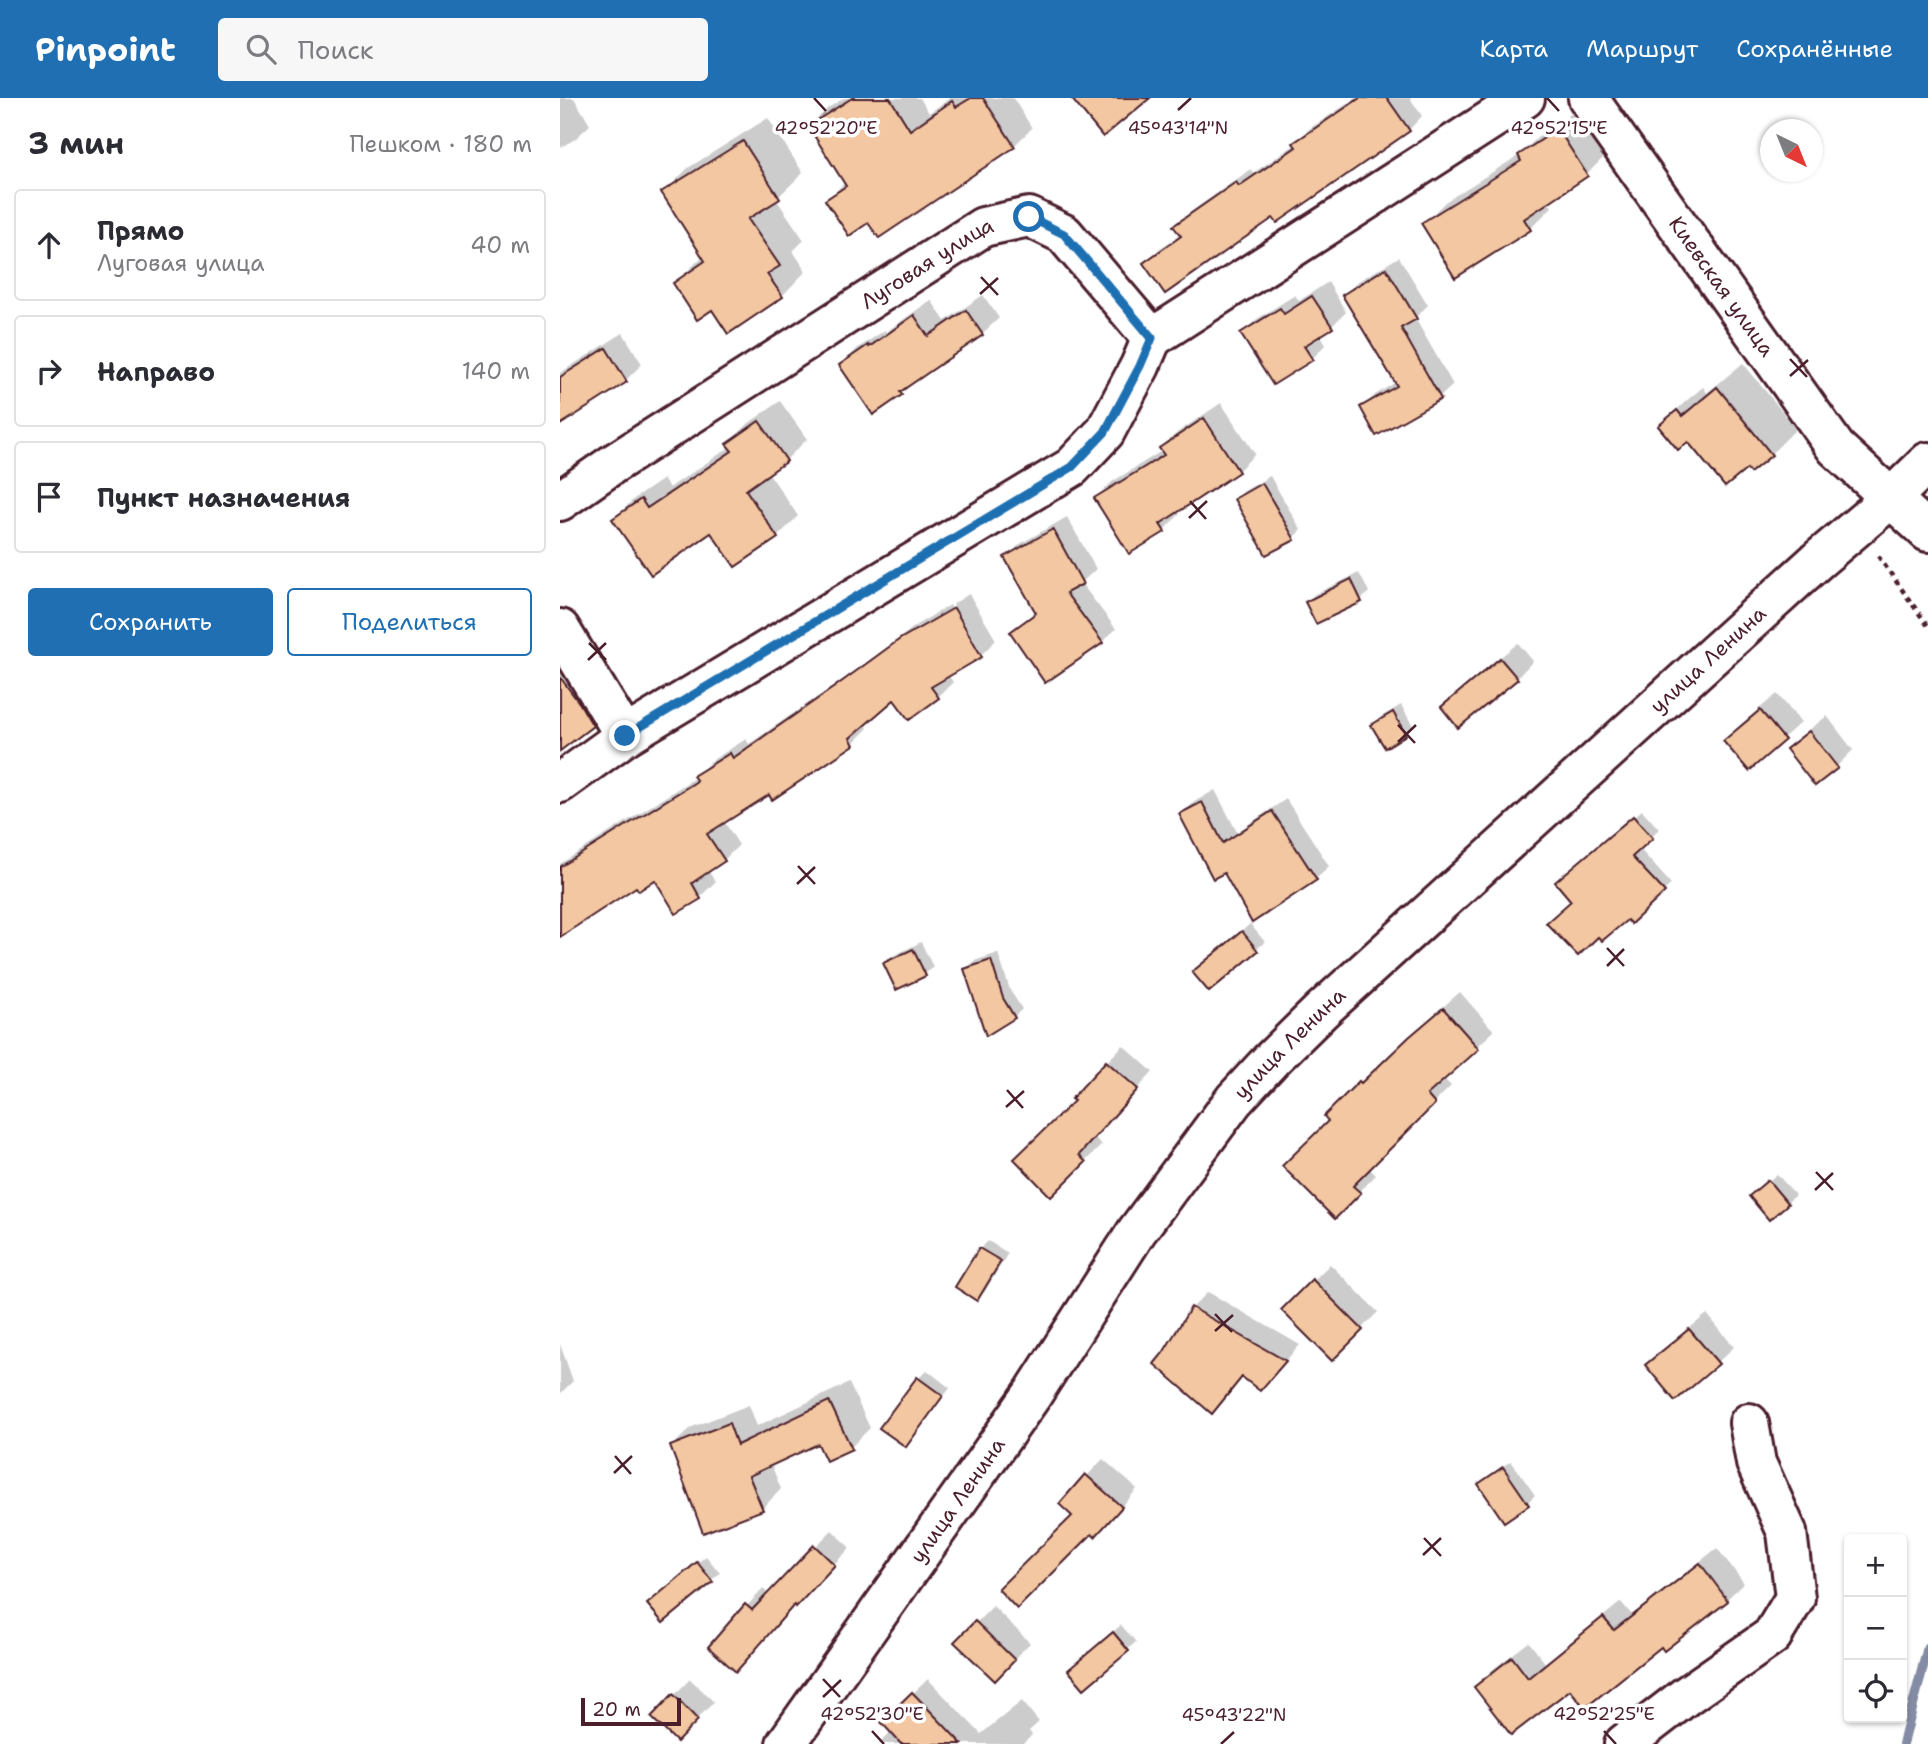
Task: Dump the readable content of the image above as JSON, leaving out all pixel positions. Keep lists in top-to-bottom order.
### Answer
{
  "streets": {
    "street": ["Луговая улица", "Киевская улица", "улица Ленина"]
  },
  "crossings": [
    ["Киевская улица", "улица Ленина"]
  ],
  "scale_bar": "20 m",
  "north": "bottom right",
  "page": {
    "header": "Pinpoint",
    "search": "Поиск",
    "nav": ["Карта", "Маршрут", "Сохранённые"],
    "heading": ["3 мин", "Пешком · 180 m"],
    "list": [
      ["Прямо", "Луговая улица", "40 m"],
      ["Направо", "140 m"],
      "Пункт назначения"
    ],
    "buttons": ["Сохранить", "Поделиться"],
    "map_buttons": ["+", "−"],
    "scale": "20 m"
  },
  "coordinates": [
    "45°43'14\"N",
    "42°52'20\"E",
    "42°52'15\"E",
    "42°52'30\"E",
    "42°52'25\"E",
    "45°43'22\"N"
  ]
}
